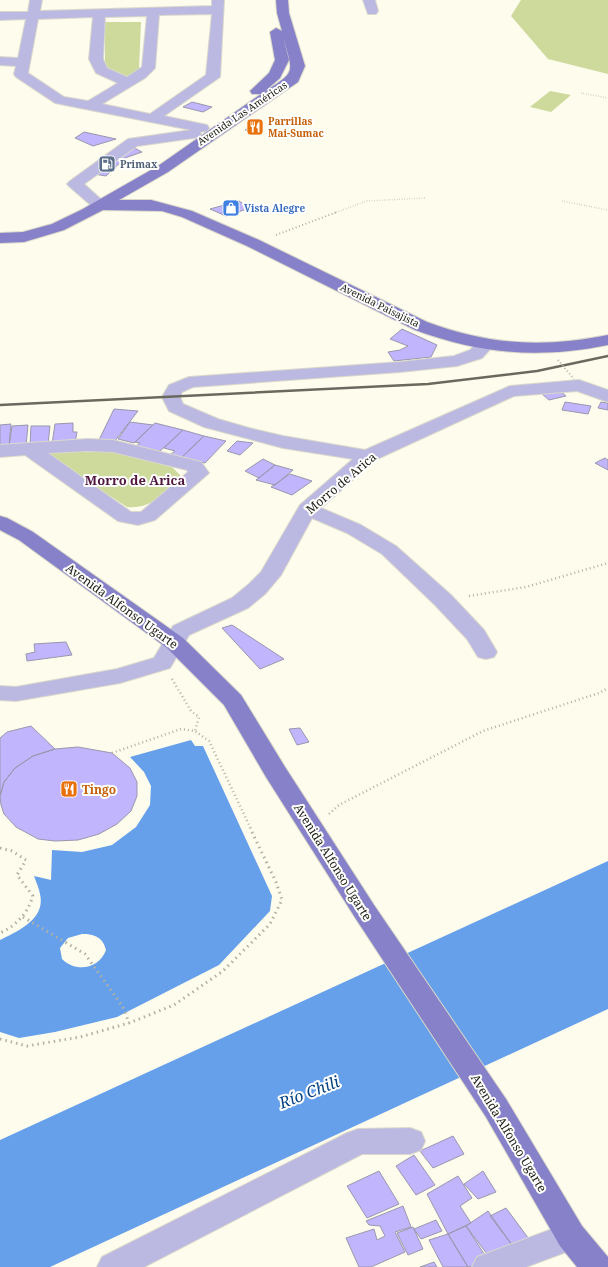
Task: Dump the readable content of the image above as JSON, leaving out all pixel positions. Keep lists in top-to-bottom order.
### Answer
{
  "streets": {
    "main road": ["Avenida Las Américas", "Avenida Paisajista", "Avenida Alfonso Ugarte"],
    "street": ["Morro de Arica"]
  },
  "crossings": [
    ["Avenida Las Américas", "Avenida Paisajista"],
    ["Morro de Arica", "Avenida Alfonso Ugarte"]
  ],
  "districts": ["Morro de Arica"],
  "water": ["Río Chili"],
  "places": {
    "restaurant": ["Parrillas Mai-Sumac", "Tingo"],
    "fuel station": ["Primax"],
    "shop": ["Vista Alegre"]
  }
}
